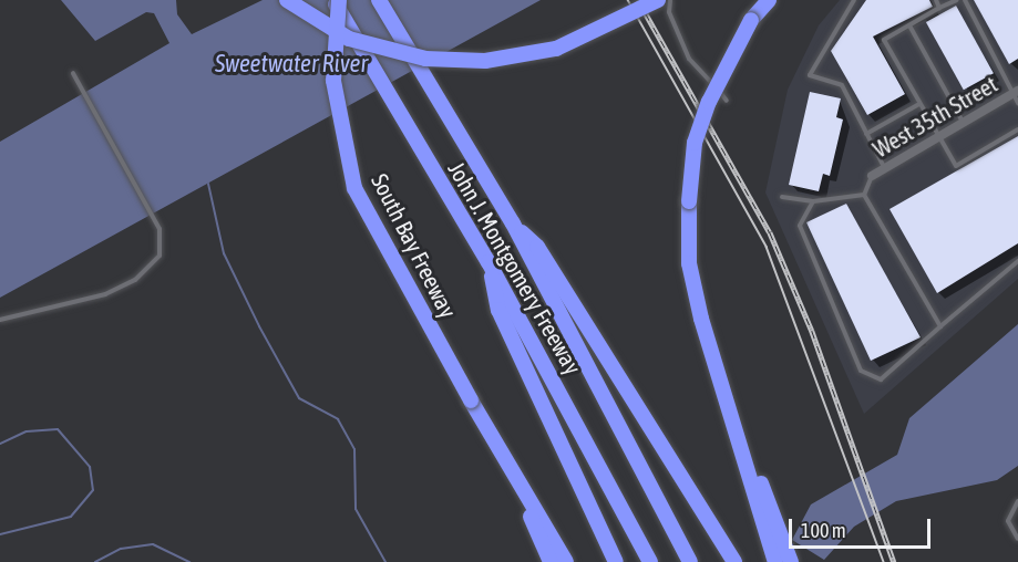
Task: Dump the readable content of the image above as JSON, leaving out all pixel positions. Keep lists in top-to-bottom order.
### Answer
{
  "streets": {
    "highway": ["South Bay Freeway", "John J. Montgomery Freeway"],
    "street": ["West 35th Street"]
  },
  "water": ["Sweetwater River"],
  "scale_bar": "100 m"
}
